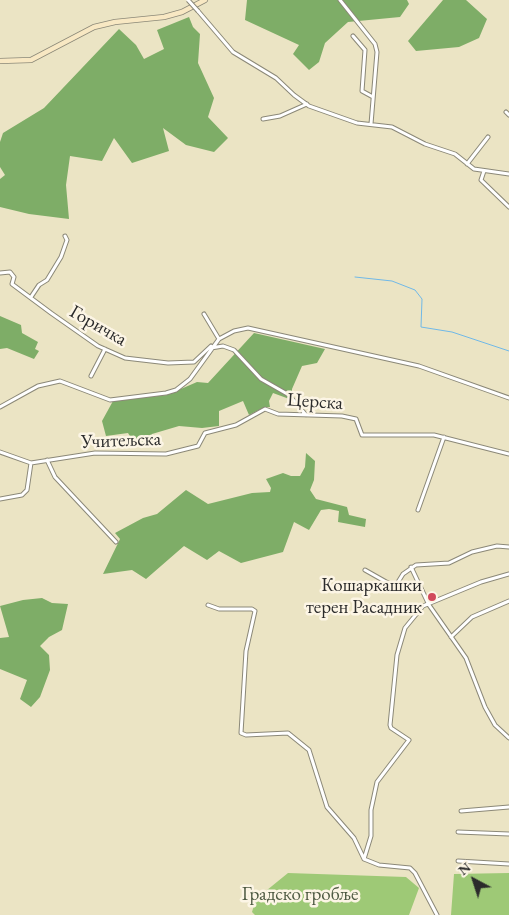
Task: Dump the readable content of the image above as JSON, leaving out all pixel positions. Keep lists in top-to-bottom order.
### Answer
{
  "streets": {
    "street": ["Горичка", "Церска", "Учитељска"]
  },
  "crossings": [
    ["Церска", "Учитељска"]
  ],
  "parks": ["Градско гробље"],
  "places": ["Кошаркашки терен Расадник"],
  "north": "top left"
}
